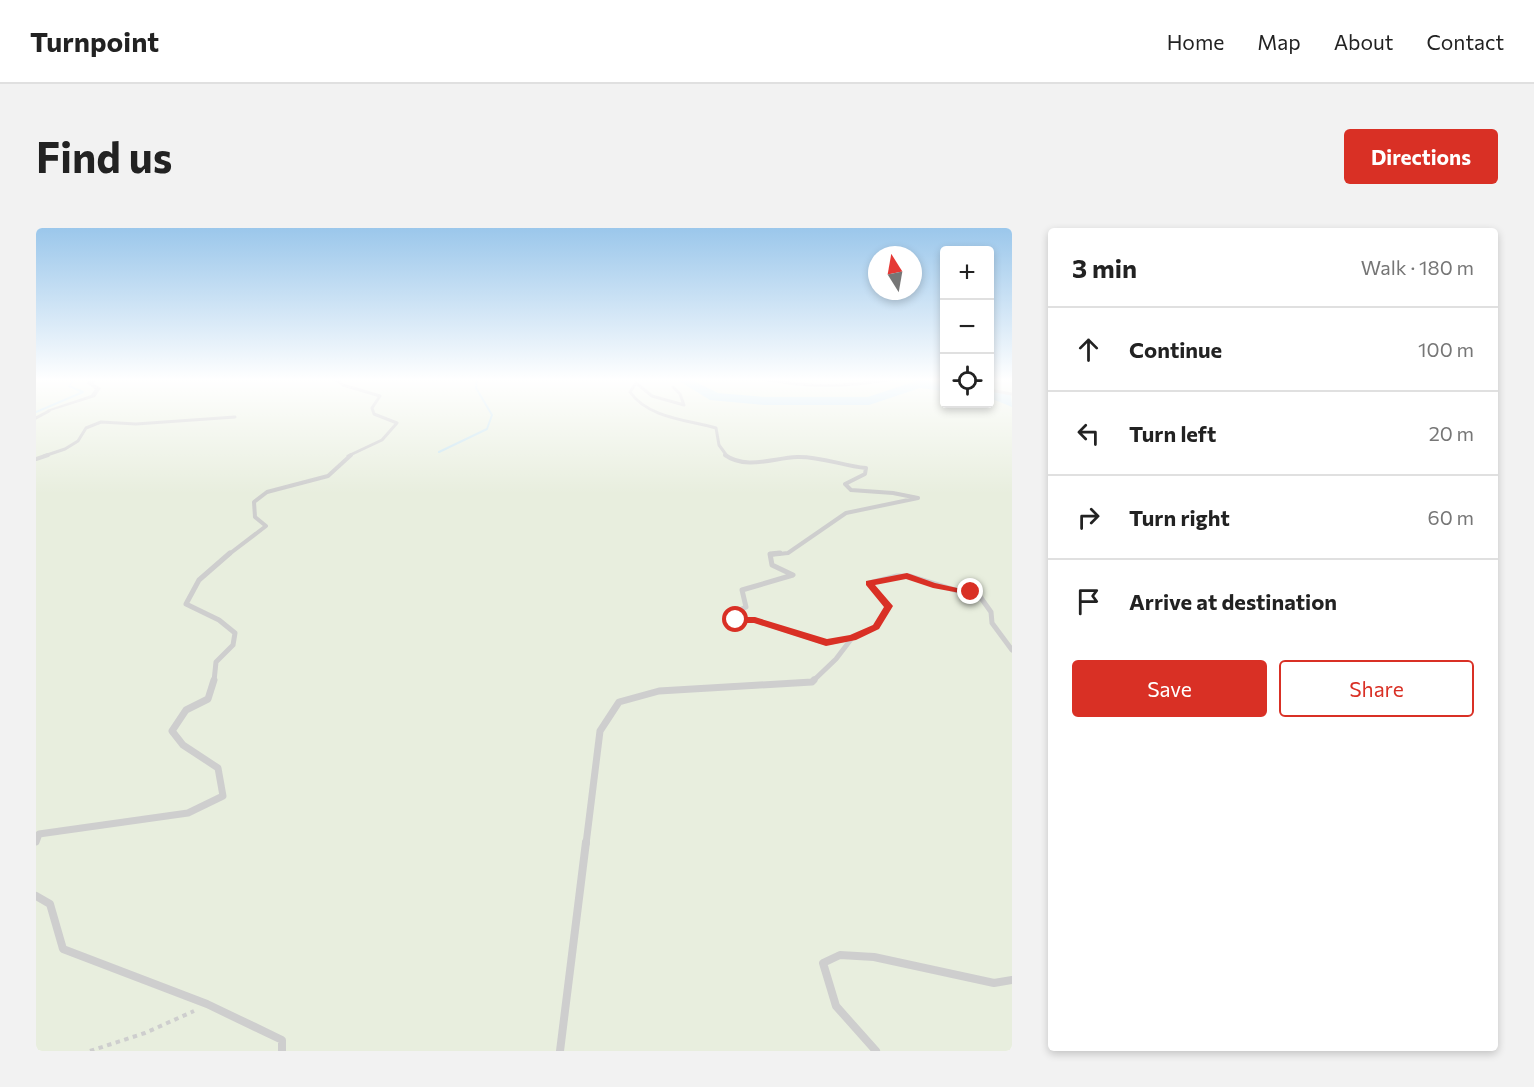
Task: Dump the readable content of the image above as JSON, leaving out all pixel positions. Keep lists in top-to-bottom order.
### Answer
{
  "north": "top",
  "page": {
    "header": "Turnpoint",
    "nav": [
      "Home",
      "Map",
      "About",
      "Contact"
    ],
    "buttons": [
      "Directions",
      ["Save", "Share"]
    ],
    "title": "Find us",
    "heading": ["3 min", "Walk · 180 m"],
    "map_buttons": ["+", "−"],
    "list": [
      ["Continue", "100 m"],
      ["Turn left", "20 m"],
      ["Turn right", "60 m"],
      "Arrive at destination"
    ]
  }
}
